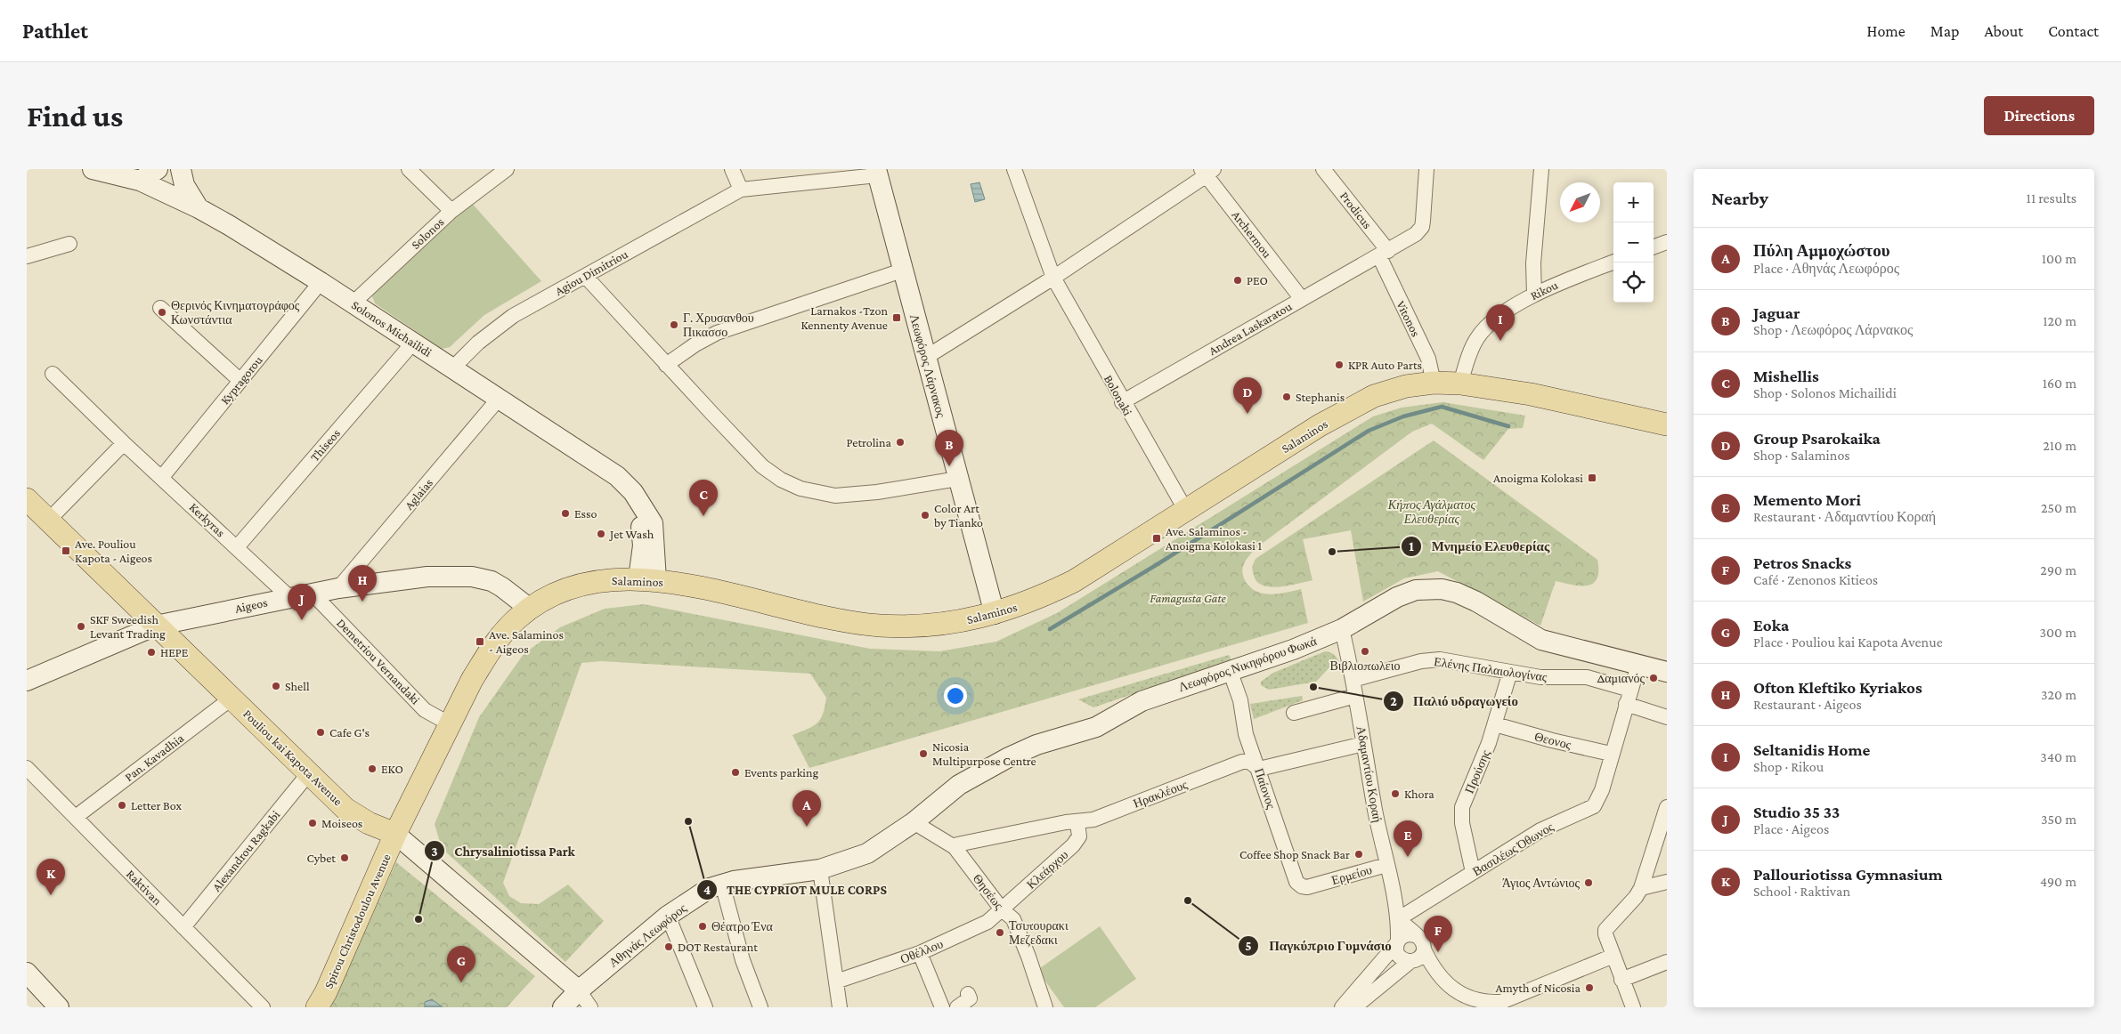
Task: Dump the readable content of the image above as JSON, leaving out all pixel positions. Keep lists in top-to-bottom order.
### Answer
{
  "streets": {
    "main road": ["Salaminos", "Pouliou kai Kapota Avenue", "Spirou Christodoulou Avenue"],
    "street": [
      "Prodicus",
      "Solonos",
      "Archermou",
      "Agiou Dimitriou",
      "Rikou",
      "Vitonos",
      "Solonos Michailidi",
      "Andrea Laskaratou",
      "Λεωφόρος Λάρνακος",
      "Kypragorou",
      "Bolonaki",
      "Thiseos",
      "Aglaias",
      "Kerkyras",
      "Aigeos",
      "Demetriou Vernandaki",
      "Λεωφόρος Νικηφόρου Φωκά",
      "Ελένης Παλαιολογίνας",
      "Θεονος",
      "Pan. Kavadhia",
      "Προύσης",
      "Αδαμαντίου Κοραή",
      "Παίονος",
      "Ηρακλέους",
      "Βασιλέως Όθωνος",
      "Alexandrou Ragkabi",
      "Κλεάρχου",
      "Ερμείου",
      "Raktivan",
      "Θησέως",
      "Αθηνάς Λεωφόρος",
      "Οθέλλου"
    ]
  },
  "crossings": [
    ["Prodicus", "Vitonos"],
    ["Prodicus", "Andrea Laskaratou"],
    ["Solonos", "Solonos Michailidi"],
    ["Archermou", "Andrea Laskaratou"],
    ["Agiou Dimitriou", "Solonos Michailidi"],
    ["Rikou", "Salaminos"],
    ["Vitonos", "Andrea Laskaratou"],
    ["Vitonos", "Salaminos"],
    ["Solonos Michailidi", "Kypragorou"],
    ["Solonos Michailidi", "Salaminos"],
    ["Solonos Michailidi", "Thiseos"],
    ["Solonos Michailidi", "Aglaias"],
    ["Andrea Laskaratou", "Bolonaki"],
    ["Λεωφόρος Λάρνακος", "Salaminos"],
    ["Kypragorou", "Kerkyras"],
    ["Bolonaki", "Salaminos"],
    ["Salaminos", "Aigeos"],
    ["Salaminos", "Demetriou Vernandaki"],
    ["Salaminos", "Pouliou kai Kapota Avenue"],
    ["Salaminos", "Spirou Christodoulou Avenue"],
    ["Thiseos", "Kerkyras"],
    ["Aglaias", "Aigeos"],
    ["Kerkyras", "Aigeos"],
    ["Aigeos", "Demetriou Vernandaki"],
    ["Aigeos", "Pouliou kai Kapota Avenue"],
    ["Λεωφόρος Νικηφόρου Φωκά", "Αδαμαντίου Κοραή"],
    ["Λεωφόρος Νικηφόρου Φωκά", "Παίονος"],
    ["Λεωφόρος Νικηφόρου Φωκά", "Βασιλέως Όθωνος"],
    ["Λεωφόρος Νικηφόρου Φωκά", "Θησέως"],
    ["Λεωφόρος Νικηφόρου Φωκά", "Αθηνάς Λεωφόρος"],
    ["Ελένης Παλαιολογίνας", "Προύσης"],
    ["Ελένης Παλαιολογίνας", "Αδαμαντίου Κοραή"],
    ["Ελένης Παλαιολογίνας", "Βασιλέως Όθωνος"],
    ["Θεονος", "Προύσης"],
    ["Θεονος", "Βασιλέως Όθωνος"],
    ["Pan. Kavadhia", "Pouliou kai Kapota Avenue"],
    ["Pan. Kavadhia", "Raktivan"],
    ["Pouliou kai Kapota Avenue", "Alexandrou Ragkabi"],
    ["Pouliou kai Kapota Avenue", "Spirou Christodoulou Avenue"],
    ["Pouliou kai Kapota Avenue", "Αθηνάς Λεωφόρος"],
    ["Προύσης", "Βασιλέως Όθωνος"],
    ["Αδαμαντίου Κοραή", "Βασιλέως Όθωνος"],
    ["Αδαμαντίου Κοραή", "Ερμείου"],
    ["Παίονος", "Ηρακλέους"],
    ["Παίονος", "Ερμείου"],
    ["Ηρακλέους", "Κλεάρχου"],
    ["Ηρακλέους", "Θησέως"],
    ["Alexandrou Ragkabi", "Raktivan"],
    ["Κλεάρχου", "Θησέως"],
    ["Κλεάρχου", "Οθέλλου"],
    ["Θησέως", "Οθέλλου"]
  ],
  "parks": ["Κήπος Αγάλματος Ελευθερίας", "Famagusta Gate"],
  "places": {
    "other": [
      "PEO",
      "Θερινός Κινηματογράφος Κωνστάντια",
      "Γ. Χρυσανθου Πικασσο",
      "KPR Auto Parts",
      "Stephanis",
      "Petrolina",
      "Esso",
      "Color Art by Tianko",
      "Jet Wash",
      "Μνημείο Ελευθερίας",
      "SKF Sweedish Levant Trading",
      "Βιβλιοπωλειο",
      "HEPE",
      "Δαμιανός",
      "Shell",
      "Παλιό υδραγωγείο",
      "Cafe G's",
      "Nicosia Multipurpose Centre",
      "EKO",
      "Events parking",
      "Khora",
      "Letter Box",
      "THE CYPRIOT MULE CORPS",
      "Moiseos",
      "Coffee Shop Snack Bar",
      "Cybet",
      "Άγιος Αντώνιος",
      "Παγκύπριο Γυμνάσιο",
      "Chrysaliniotissa Park",
      "Θέατρο Ένα",
      "Τσιπουρακι Μεζεδακι",
      "DOT Restaurant",
      "Amyth of Nicosia"
    ],
    "transit": [
      "Larnakos -Tzon Kennenty Avenue",
      "Anoigma Kolokasi",
      "Ave. Salaminos - Anoigma Kolokasi 1",
      "Ave. Pouliou Kapota - Aigeos",
      "Ave. Salaminos - Aigeos"
    ]
  },
  "north": "bottom left",
  "page": {
    "header": "Pathlet",
    "nav": [
      "Home",
      "Map",
      "About",
      "Contact"
    ],
    "buttons": "Directions",
    "title": "Find us",
    "heading": ["Nearby", "11 results"],
    "map_buttons": ["+", "−"],
    "list": [
      {
        "mark": "A",
        "name": "Πύλη Αμμοχώστου",
        "note": "Place · Αθηνάς Λεωφόρος",
        "value": "100 m"
      },
      {
        "mark": "B",
        "name": "Jaguar",
        "note": "Shop · Λεωφόρος Λάρνακος",
        "value": "120 m"
      },
      {
        "mark": "C",
        "name": "Mishellis",
        "note": "Shop · Solonos Michailidi",
        "value": "160 m"
      },
      {
        "mark": "D",
        "name": "Group Psarokaika",
        "note": "Shop · Salaminos",
        "value": "210 m"
      },
      {
        "mark": "E",
        "name": "Memento Mori",
        "note": "Restaurant · Αδαμαντίου Κοραή",
        "value": "250 m"
      },
      {
        "mark": "F",
        "name": "Petros Snacks",
        "note": "Café · Zenonos Kitieos",
        "value": "290 m"
      },
      {
        "mark": "G",
        "name": "Eoka",
        "note": "Place · Pouliou kai Kapota Avenue",
        "value": "300 m"
      },
      {
        "mark": "H",
        "name": "Ofton Kleftiko Kyriakos",
        "note": "Restaurant · Aigeos",
        "value": "320 m"
      },
      {
        "mark": "I",
        "name": "Seltanidis Home",
        "note": "Shop · Rikou",
        "value": "340 m"
      },
      {
        "mark": "J",
        "name": "Studio 35 33",
        "note": "Place · Aigeos",
        "value": "350 m"
      },
      {
        "mark": "K",
        "name": "Pallouriotissa Gymnasium",
        "note": "School · Raktivan",
        "value": "490 m"
      }
    ],
    "pins": [
      "I",
      "D",
      "B",
      "C",
      "H",
      "J",
      "A",
      "E",
      "K",
      "F",
      "G"
    ]
  }
}
